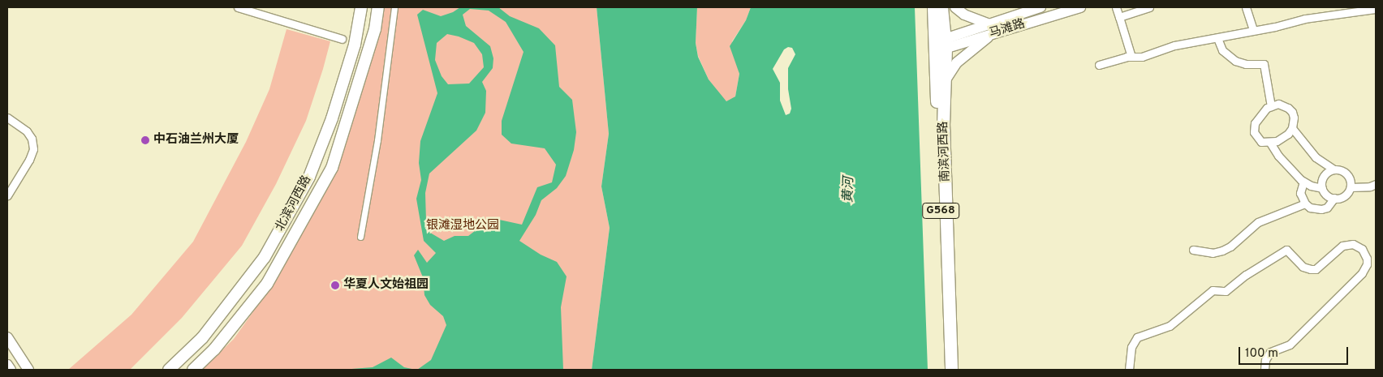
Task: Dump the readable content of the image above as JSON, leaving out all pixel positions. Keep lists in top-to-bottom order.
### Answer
{
  "streets": {
    "highway": ["南滨河西路", "G568"],
    "main road": ["马滩路", "北滨河西路"]
  },
  "crossings": [
    ["马滩路", "南滨河西路"]
  ],
  "water": ["黄河"],
  "parks": ["银滩湿地公园"],
  "places": ["中石油兰州大厦", "华夏人文始祖园"],
  "scale_bar": "100 m"
}
